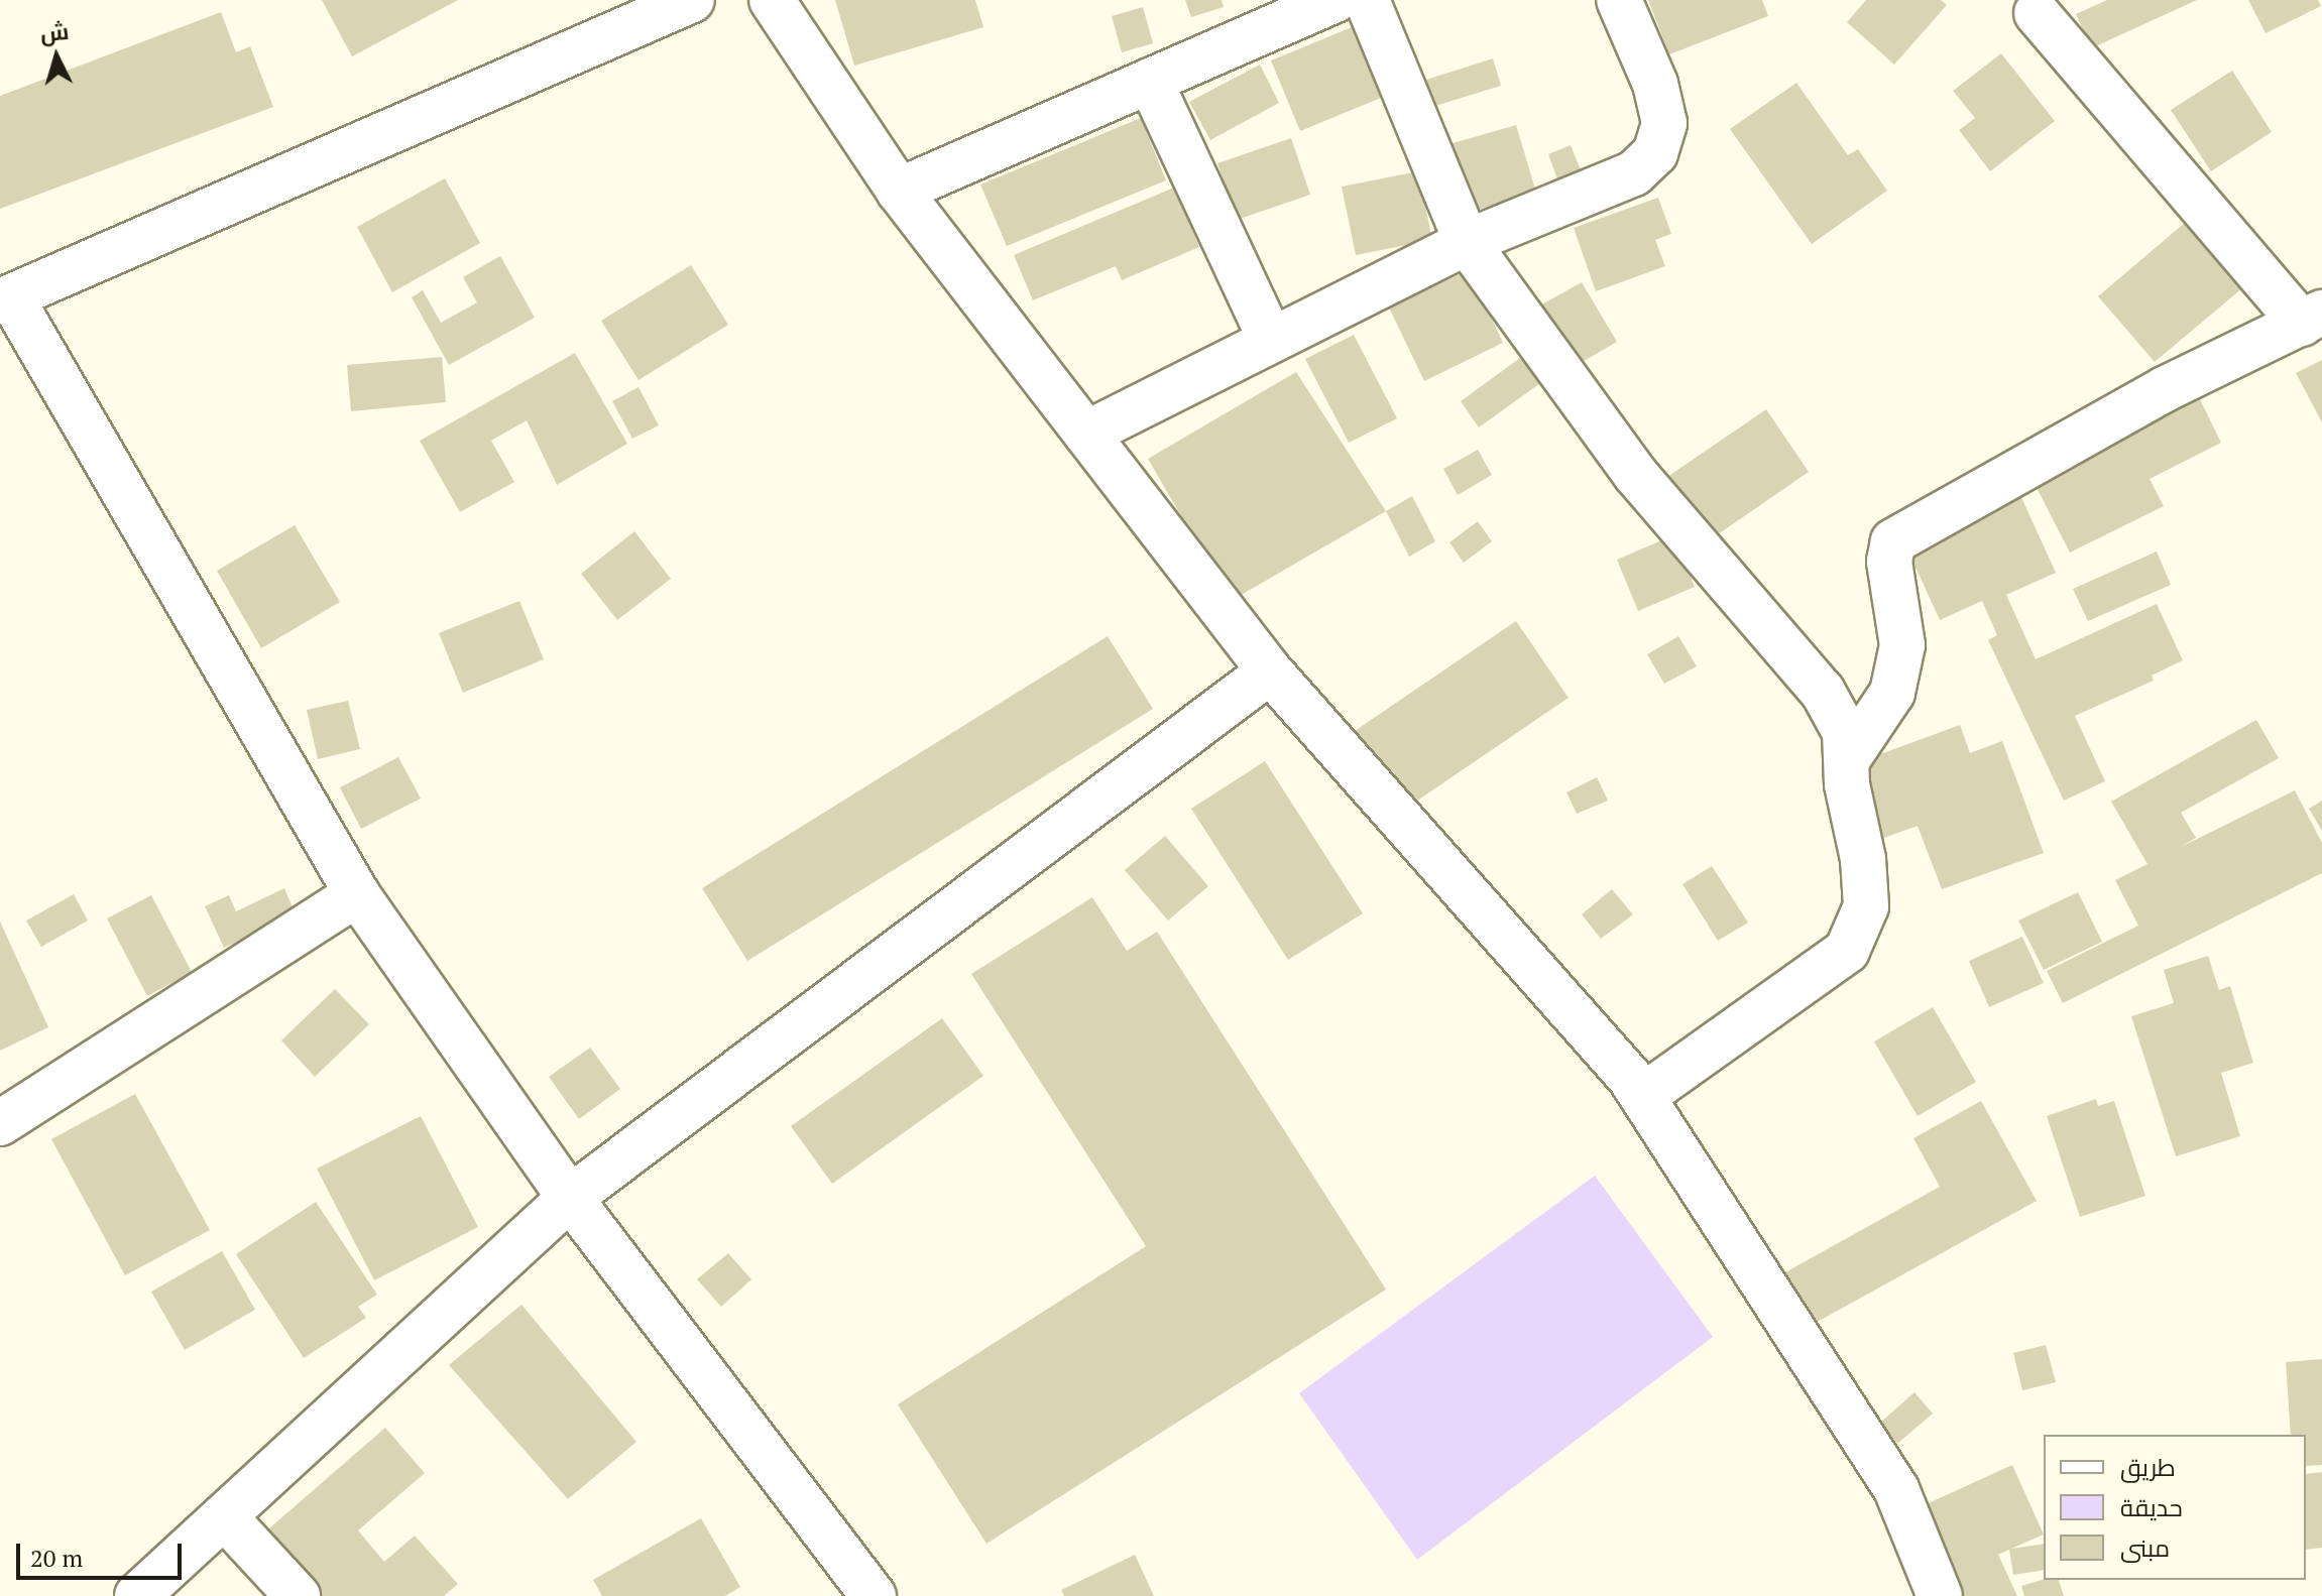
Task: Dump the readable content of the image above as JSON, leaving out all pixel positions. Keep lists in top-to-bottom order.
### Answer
{
  "legend": ["طريق", "حديقة", "مبنى"],
  "scale_bar": "20 m",
  "north": "top"
}
